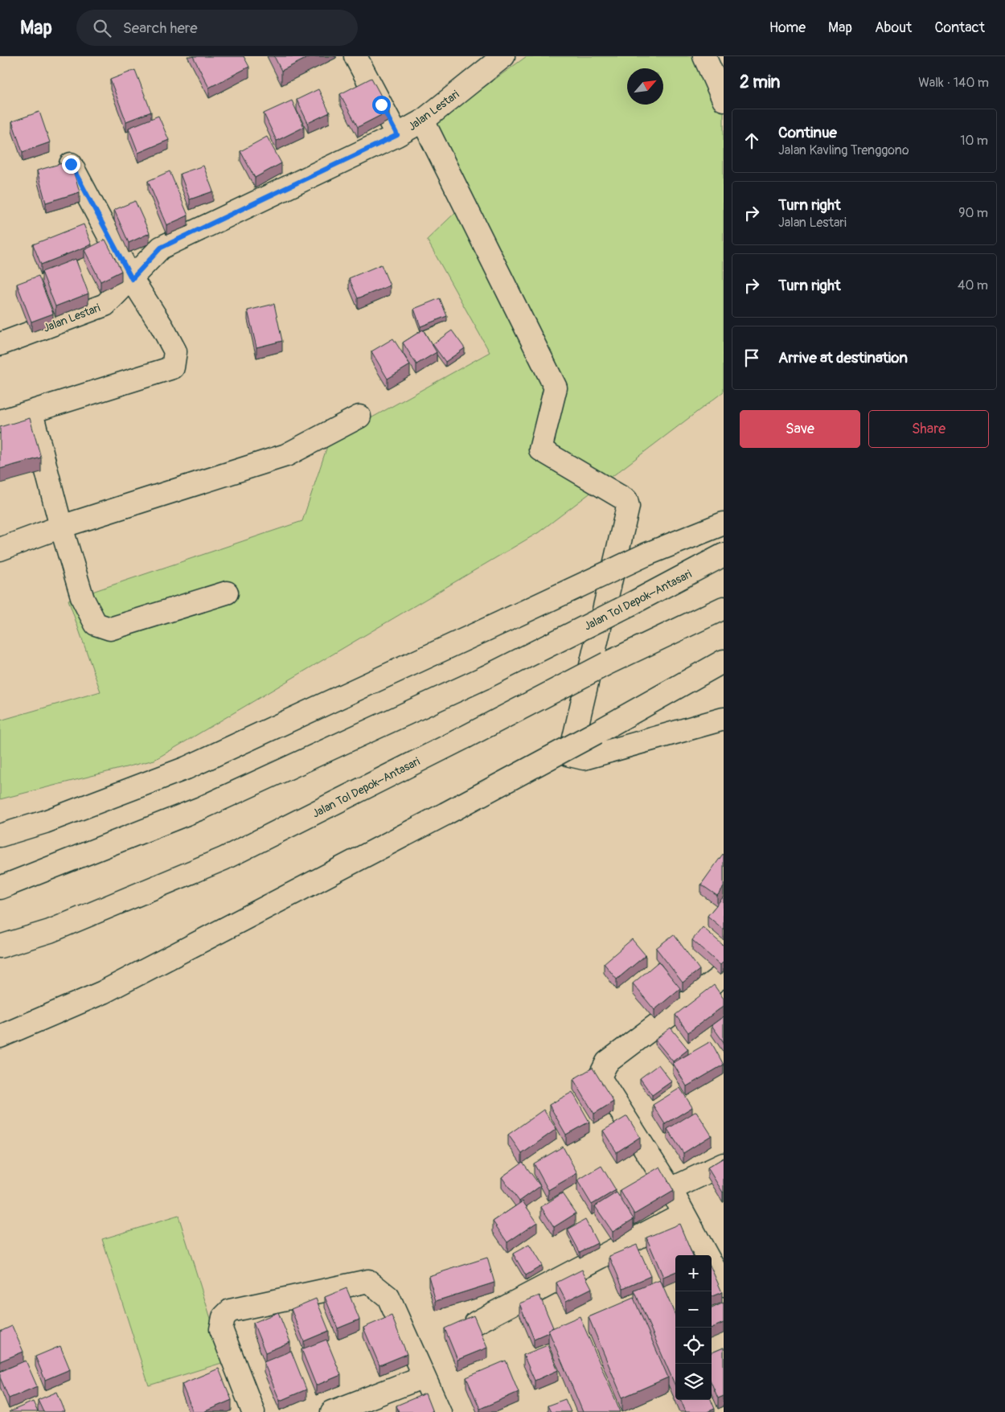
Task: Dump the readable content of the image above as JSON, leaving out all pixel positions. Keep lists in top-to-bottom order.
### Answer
{
  "streets": {
    "main road": ["Jalan Lestari", "Jalan Tol Depok–Antasari"]
  },
  "north": "top right",
  "page": {
    "header": "Map",
    "search": "Search here",
    "nav": [
      "Home",
      "Map",
      "About",
      "Contact"
    ],
    "heading": ["2 min", "Walk · 140 m"],
    "list": [
      ["Continue", "Jalan Kavling Trenggono", "10 m"],
      ["Turn right", "Jalan Lestari", "90 m"],
      ["Turn right", "40 m"],
      "Arrive at destination"
    ],
    "buttons": ["Save", "Share"],
    "map_buttons": ["+", "−"]
  }
}
